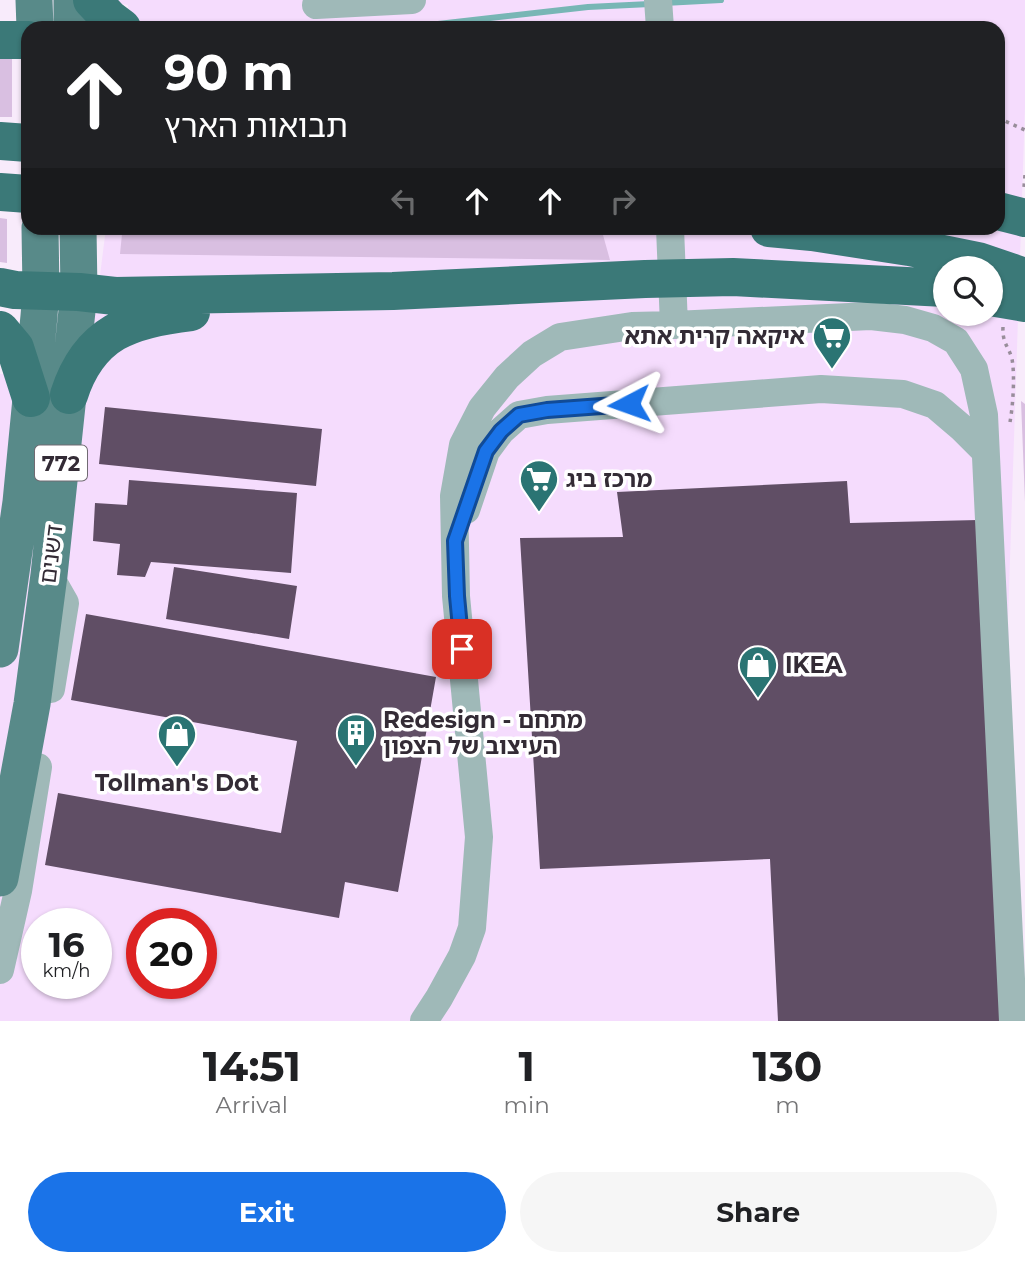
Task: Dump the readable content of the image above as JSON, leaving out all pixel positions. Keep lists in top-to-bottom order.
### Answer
{
  "streets": {
    "main road": ["772", "דשנים"]
  },
  "places": {
    "supermarket": ["איקאה קרית אתא", "מרכז ביג"],
    "shop": ["IKEA", "Tollman's Dot"],
    "building": ["Redesign - מתחם העיצוב של הצפון"]
  },
  "page": {
    "turn": ["90 m", "תבואות הארץ"],
    "speed": "16 km/h",
    "limit": "20",
    "eta": [
      "14:51",
      "Arrival",
      "1",
      "min",
      "130",
      "m"
    ],
    "buttons": ["Exit", "Share"]
  }
}
